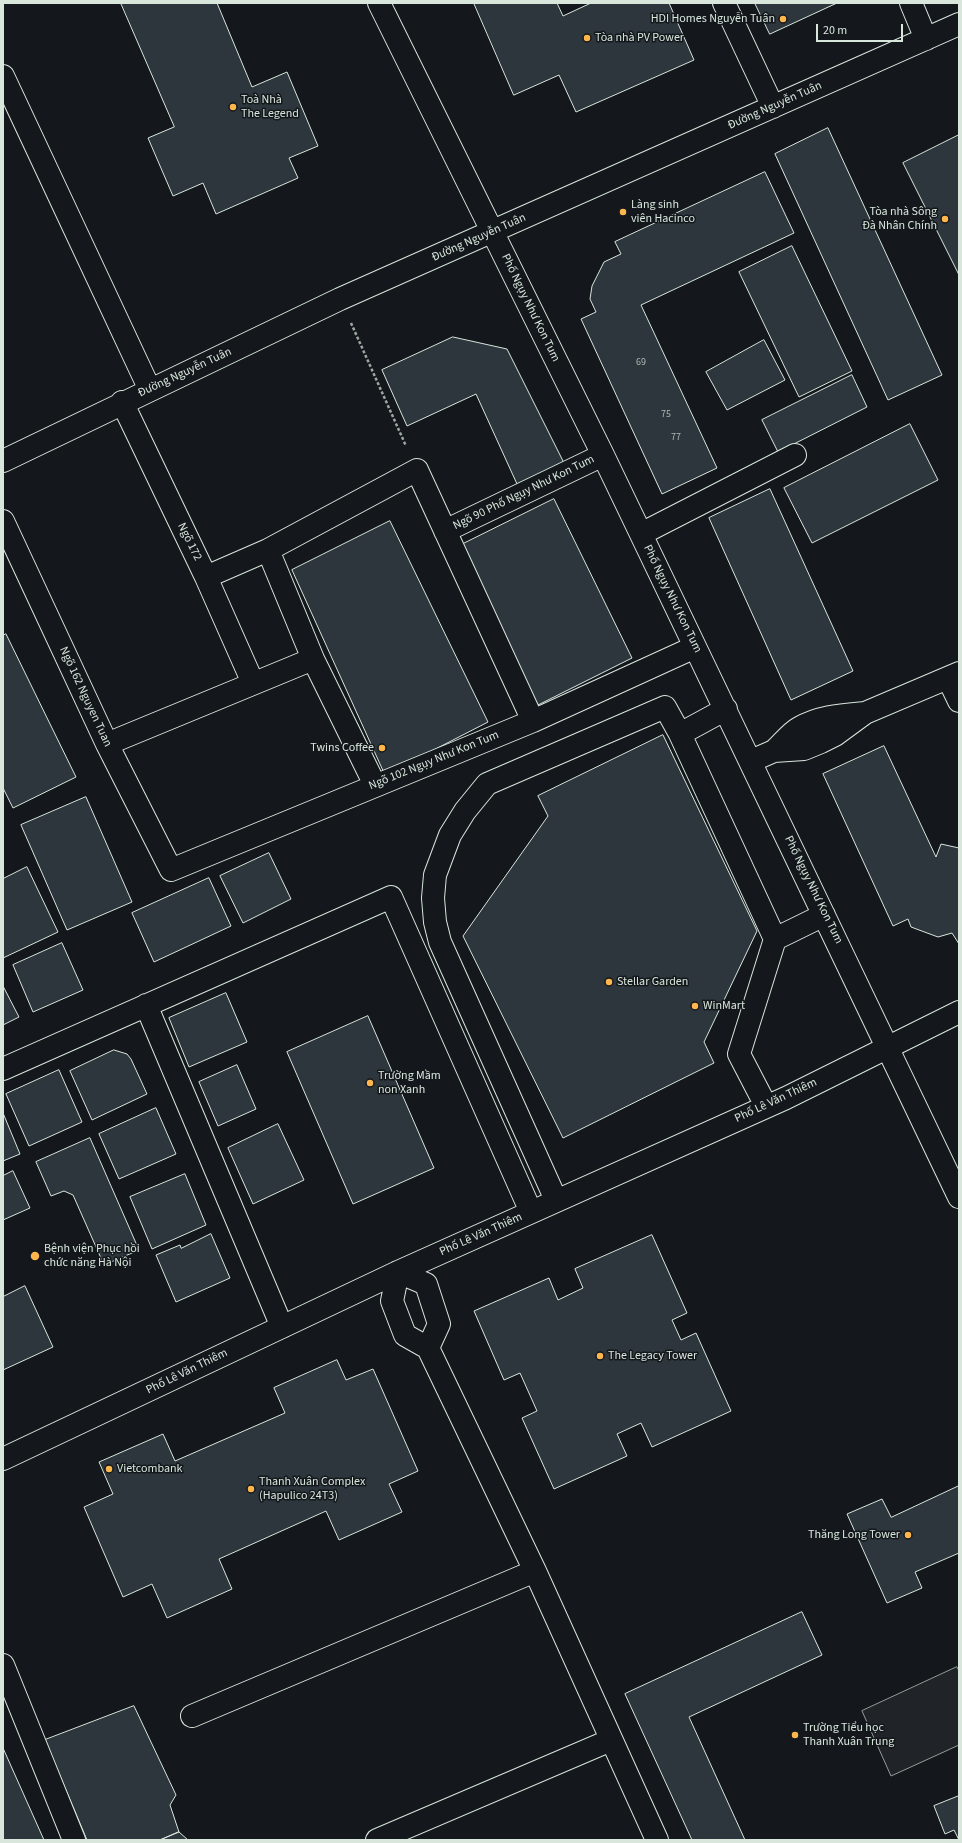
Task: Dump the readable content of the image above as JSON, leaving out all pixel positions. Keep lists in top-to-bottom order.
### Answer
{
  "streets": {
    "street": [
      "Đường Nguyễn Tuân",
      "Phố Ngụy Như Kon Tum",
      "Ngõ 90 Phố Ngụy Như Kon Tum",
      "Ngõ 172",
      "Ngõ 162 Nguyen Tuan",
      "Ngõ 102 Ngụy Như Kon Tum",
      "Phố Lê Văn Thiêm"
    ]
  },
  "crossings": [
    ["Đường Nguyễn Tuân", "Phố Ngụy Như Kon Tum"],
    ["Đường Nguyễn Tuân", "Ngõ 172"],
    ["Phố Ngụy Như Kon Tum", "Ngõ 90 Phố Ngụy Như Kon Tum"],
    ["Phố Ngụy Như Kon Tum", "Ngõ 102 Ngụy Như Kon Tum"],
    ["Phố Ngụy Như Kon Tum", "Phố Lê Văn Thiêm"],
    ["Ngõ 162 Nguyen Tuan", "Ngõ 102 Ngụy Như Kon Tum"]
  ],
  "places": [
    "HDI Homes Nguyễn Tuân",
    "Tòa nhà PV Power",
    "Toà Nhà The Legend",
    "Làng sinh viên Hacinco",
    "Tòa nhà Sông Đà Nhân Chính",
    "Twins Coffee",
    "Stellar Garden",
    "WinMart",
    "Trường Mầm non Xanh",
    "Bệnh viện Phục hồi chức năng Hà Nội",
    "The Legacy Tower",
    "Vietcombank",
    "Thanh Xuân Complex (Hapulico 24T3)",
    "Thăng Long Tower",
    "Trường Tiểu học Thanh Xuân Trung"
  ],
  "house_numbers": ["69", "75", "77"],
  "scale_bar": "20 m"
}
